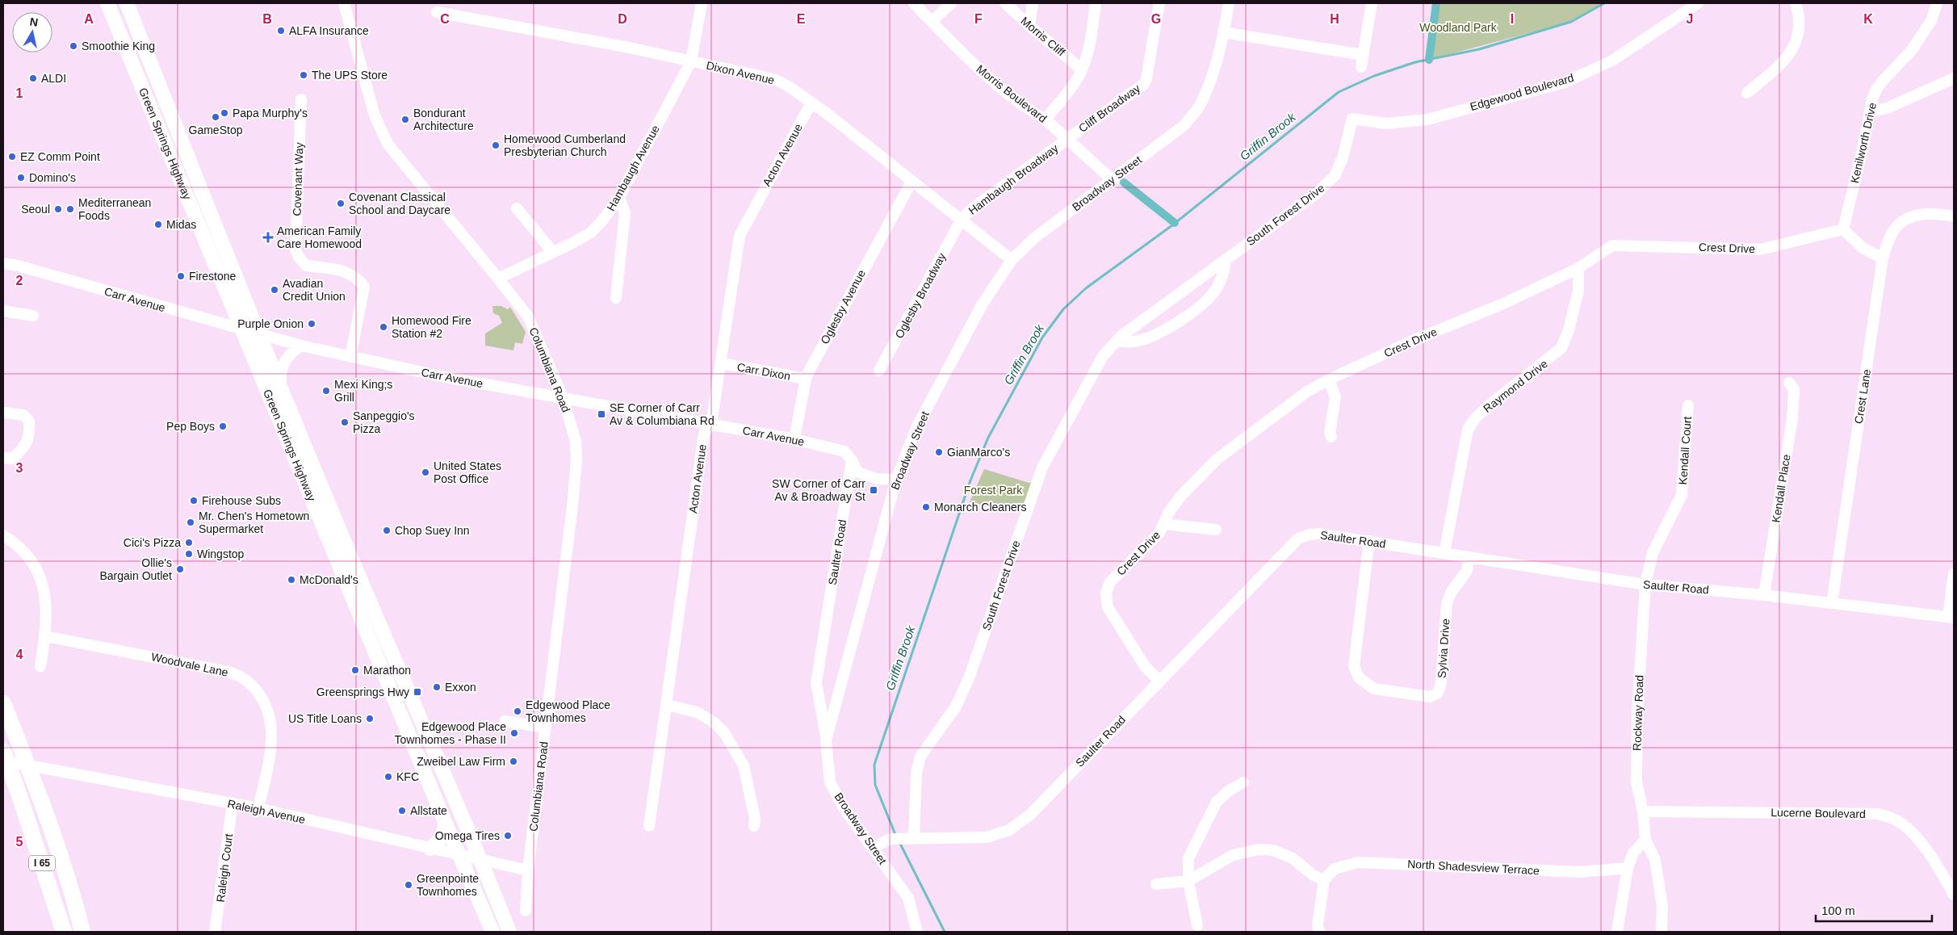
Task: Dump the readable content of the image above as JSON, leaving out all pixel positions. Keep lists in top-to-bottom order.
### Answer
{
  "streets": {
    "highway": ["I 65"],
    "main road": ["Green Springs Highway"],
    "street": [
      "Morris Cliff",
      "Dixon Avenue",
      "Edgewood Boulevard",
      "Morris Boulevard",
      "Cliff Broadway",
      "Kenilworth Drive",
      "Acton Avenue",
      "Hambaugh Avenue",
      "Covenant Way",
      "Hambaugh Broadway",
      "Broadway Street",
      "South Forest Drive",
      "Crest Drive",
      "Oglesby Broadway",
      "Carr Avenue",
      "Oglesby Avenue",
      "Columbiana Road",
      "Carr Dixon",
      "Raymond Drive",
      "Crest Lane",
      "Kendall Court",
      "Kendall Place",
      "Saulter Road",
      "Sylvia Drive",
      "Woodvale Lane",
      "Rockway Road",
      "Raleigh Avenue",
      "Lucerne Boulevard",
      "North Shadesview Terrace",
      "Raleigh Court"
    ]
  },
  "crossings": [
    ["Dixon Avenue", "Acton Avenue"],
    ["Dixon Avenue", "Hambaugh Avenue"],
    ["Dixon Avenue", "Hambaugh Broadway"],
    ["Dixon Avenue", "Broadway Street"],
    ["Dixon Avenue", "Oglesby Broadway"],
    ["Dixon Avenue", "Oglesby Avenue"],
    ["Edgewood Boulevard", "South Forest Drive"],
    ["Morris Boulevard", "Cliff Broadway"],
    ["Morris Boulevard", "Hambaugh Broadway"],
    ["Morris Boulevard", "Broadway Street"],
    ["Cliff Broadway", "Hambaugh Broadway"],
    ["Green Springs Highway", "Carr Avenue"],
    ["Green Springs Highway", "Raleigh Avenue"],
    ["Kenilworth Drive", "Crest Drive"],
    ["Acton Avenue", "Carr Avenue"],
    ["Acton Avenue", "Carr Dixon"],
    ["Hambaugh Avenue", "Columbiana Road"],
    ["Covenant Way", "Carr Avenue"],
    ["Hambaugh Broadway", "Oglesby Broadway"],
    ["Broadway Street", "Carr Avenue"],
    ["Broadway Street", "Saulter Road"],
    ["South Forest Drive", "Saulter Road"],
    ["Crest Drive", "Raymond Drive"],
    ["Crest Drive", "Saulter Road"],
    ["Carr Avenue", "Oglesby Avenue"],
    ["Carr Avenue", "Columbiana Road"],
    ["Carr Avenue", "Saulter Road"],
    ["Oglesby Avenue", "Carr Dixon"],
    ["Columbiana Road", "Raleigh Avenue"],
    ["Raymond Drive", "Saulter Road"],
    ["Crest Lane", "Saulter Road"],
    ["Kendall Court", "Saulter Road"],
    ["Kendall Court", "Rockway Road"],
    ["Kendall Place", "Saulter Road"],
    ["Saulter Road", "Sylvia Drive"],
    ["Saulter Road", "Rockway Road"],
    ["Woodvale Lane", "Raleigh Avenue"],
    ["Rockway Road", "Lucerne Boulevard"],
    ["Raleigh Avenue", "Raleigh Court"]
  ],
  "water": ["Griffin Brook"],
  "parks": ["Woodland Park", "Forest Park"],
  "places": {
    "other": [
      "ALFA Insurance",
      "Smoothie King",
      "The UPS Store",
      "ALDI",
      "Papa Murphy's",
      "GameStop",
      "Bondurant Architecture",
      "Homewood Cumberland Presbyterian Church",
      "EZ Comm Point",
      "Domino's",
      "Covenant Classical School and Daycare",
      "Seoul",
      "Mediterranean Foods",
      "Midas",
      "Firestone",
      "Avadian Credit Union",
      "Purple Onion",
      "Homewood Fire Station #2",
      "Mexi King;s Grill",
      "Sanpeggio's Pizza",
      "Pep Boys",
      "GianMarco's",
      "United States Post Office",
      "Firehouse Subs",
      "Monarch Cleaners",
      "Mr. Chen's Hometown Supermarket",
      "Chop Suey Inn",
      "Cici's Pizza",
      "Wingstop",
      "Ollie's Bargain Outlet",
      "McDonald's",
      "Marathon",
      "Exxon",
      "Edgewood Place Townhomes",
      "US Title Loans",
      "Edgewood Place Townhomes - Phase II",
      "Zweibel Law Firm",
      "KFC",
      "Allstate",
      "Omega Tires",
      "Greenpointe Townhomes"
    ],
    "health": ["American Family Care Homewood"],
    "transit": ["SE Corner of Carr Av & Columbiana Rd", "SW Corner of Carr Av & Broadway St", "Greensprings Hwy"]
  },
  "scale_bar": "100 m",
  "north": "top",
  "grid": {
    "columns": [
      "A",
      "B",
      "C",
      "D",
      "E",
      "F",
      "G",
      "H",
      "I",
      "J",
      "K"
    ],
    "rows": [
      "1",
      "2",
      "3",
      "4",
      "5"
    ]
  }
}
